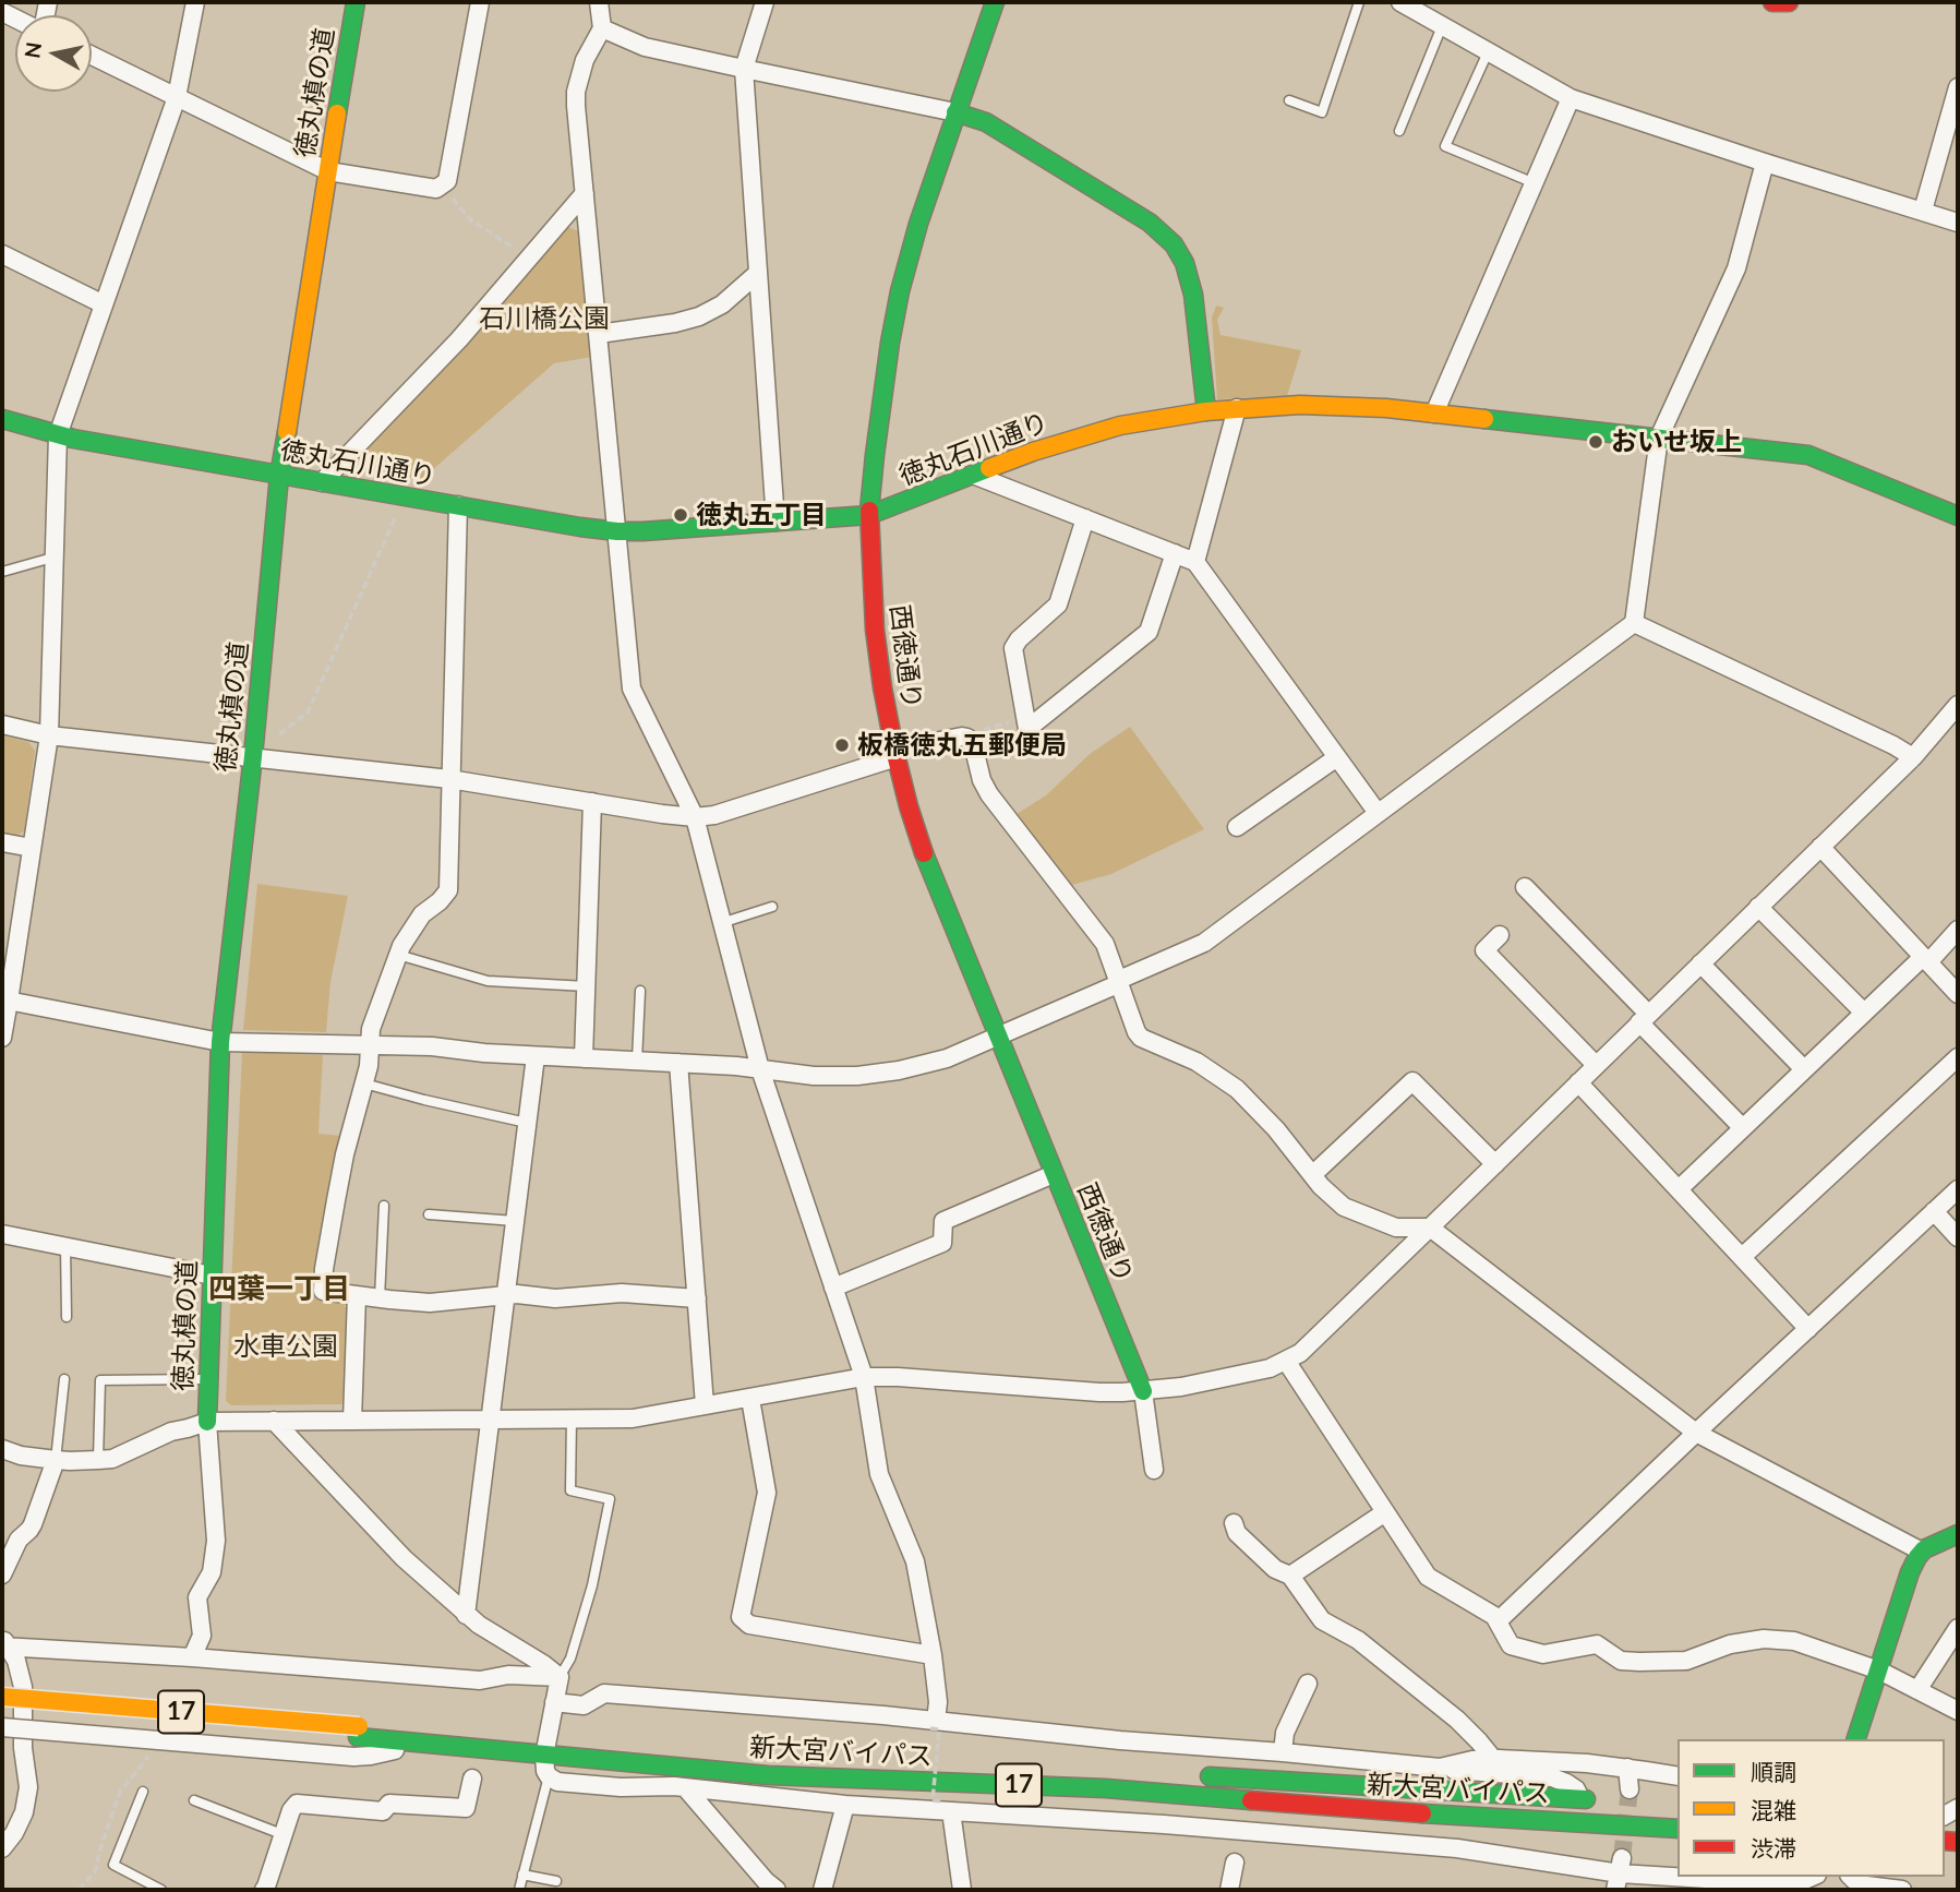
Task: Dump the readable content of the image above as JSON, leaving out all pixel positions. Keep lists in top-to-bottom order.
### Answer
{
  "streets": {
    "main road": [
      "徳丸槙の道",
      "徳丸石川通り",
      "西徳通り",
      "17",
      "新大宮バイパス"
    ]
  },
  "crossings": [
    ["徳丸槙の道", "徳丸石川通り"],
    ["徳丸石川通り", "西徳通り"],
    ["17", "新大宮バイパス"]
  ],
  "districts": ["四葉一丁目"],
  "parks": ["石川橋公園", "水車公園"],
  "places": ["おいせ坂上", "徳丸五丁目", "板橋徳丸五郵便局"],
  "legend": ["順調", "混雑", "渋滞"],
  "north": "left"
}
